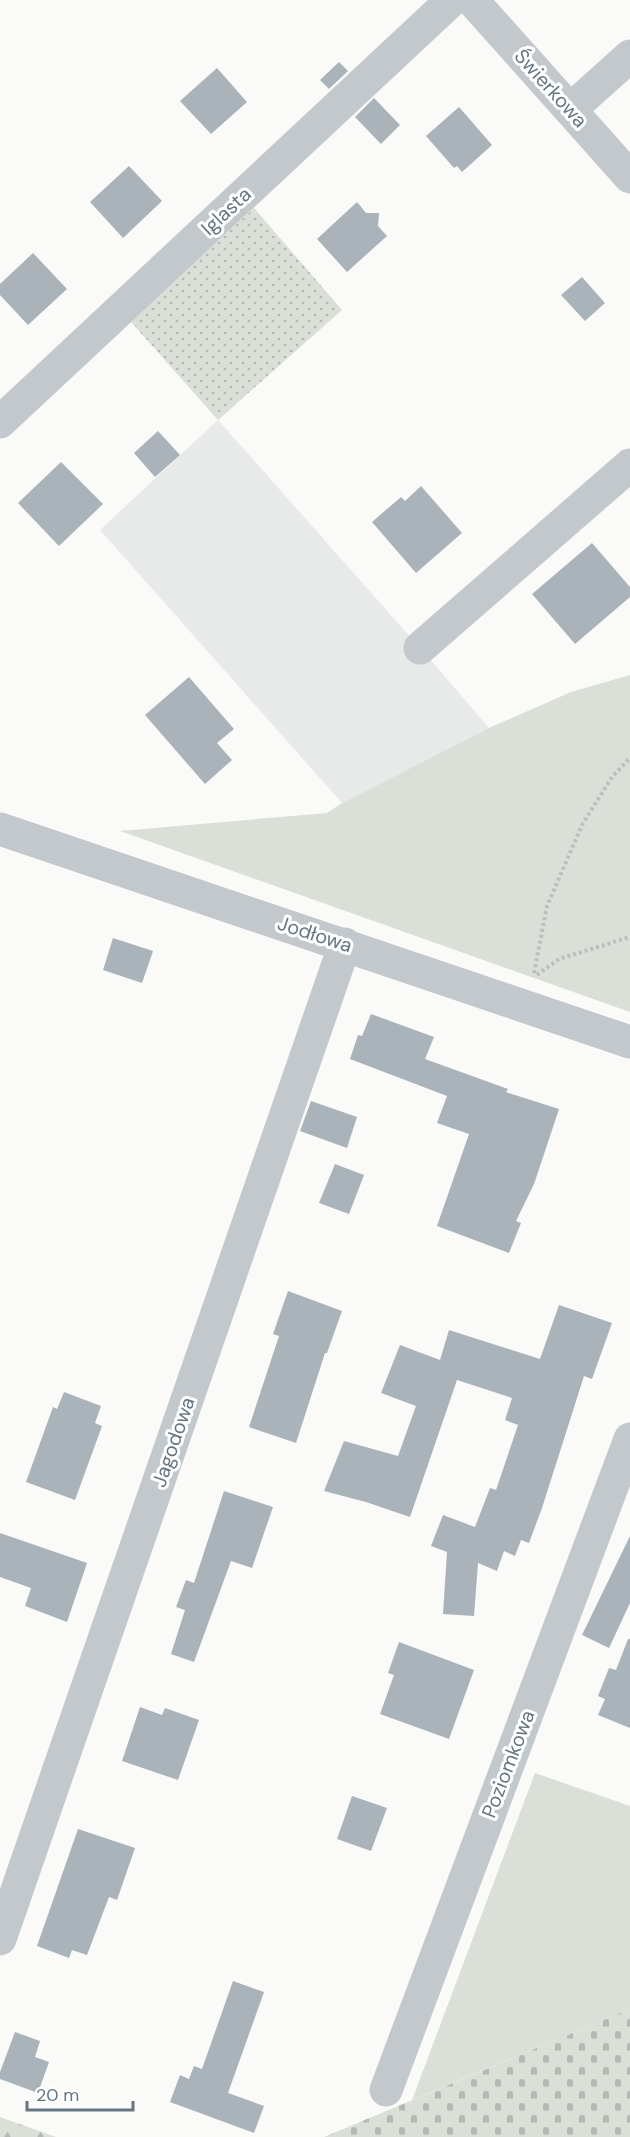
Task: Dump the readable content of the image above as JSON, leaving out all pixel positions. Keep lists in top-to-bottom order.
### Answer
{
  "streets": {
    "street": [
      "Świerkowa",
      "Iglasta",
      "Jodłowa",
      "Jagodowa",
      "Poziomkowa"
    ]
  },
  "crossings": [
    ["Jodłowa", "Jagodowa"]
  ],
  "scale_bar": "20 m"
}
